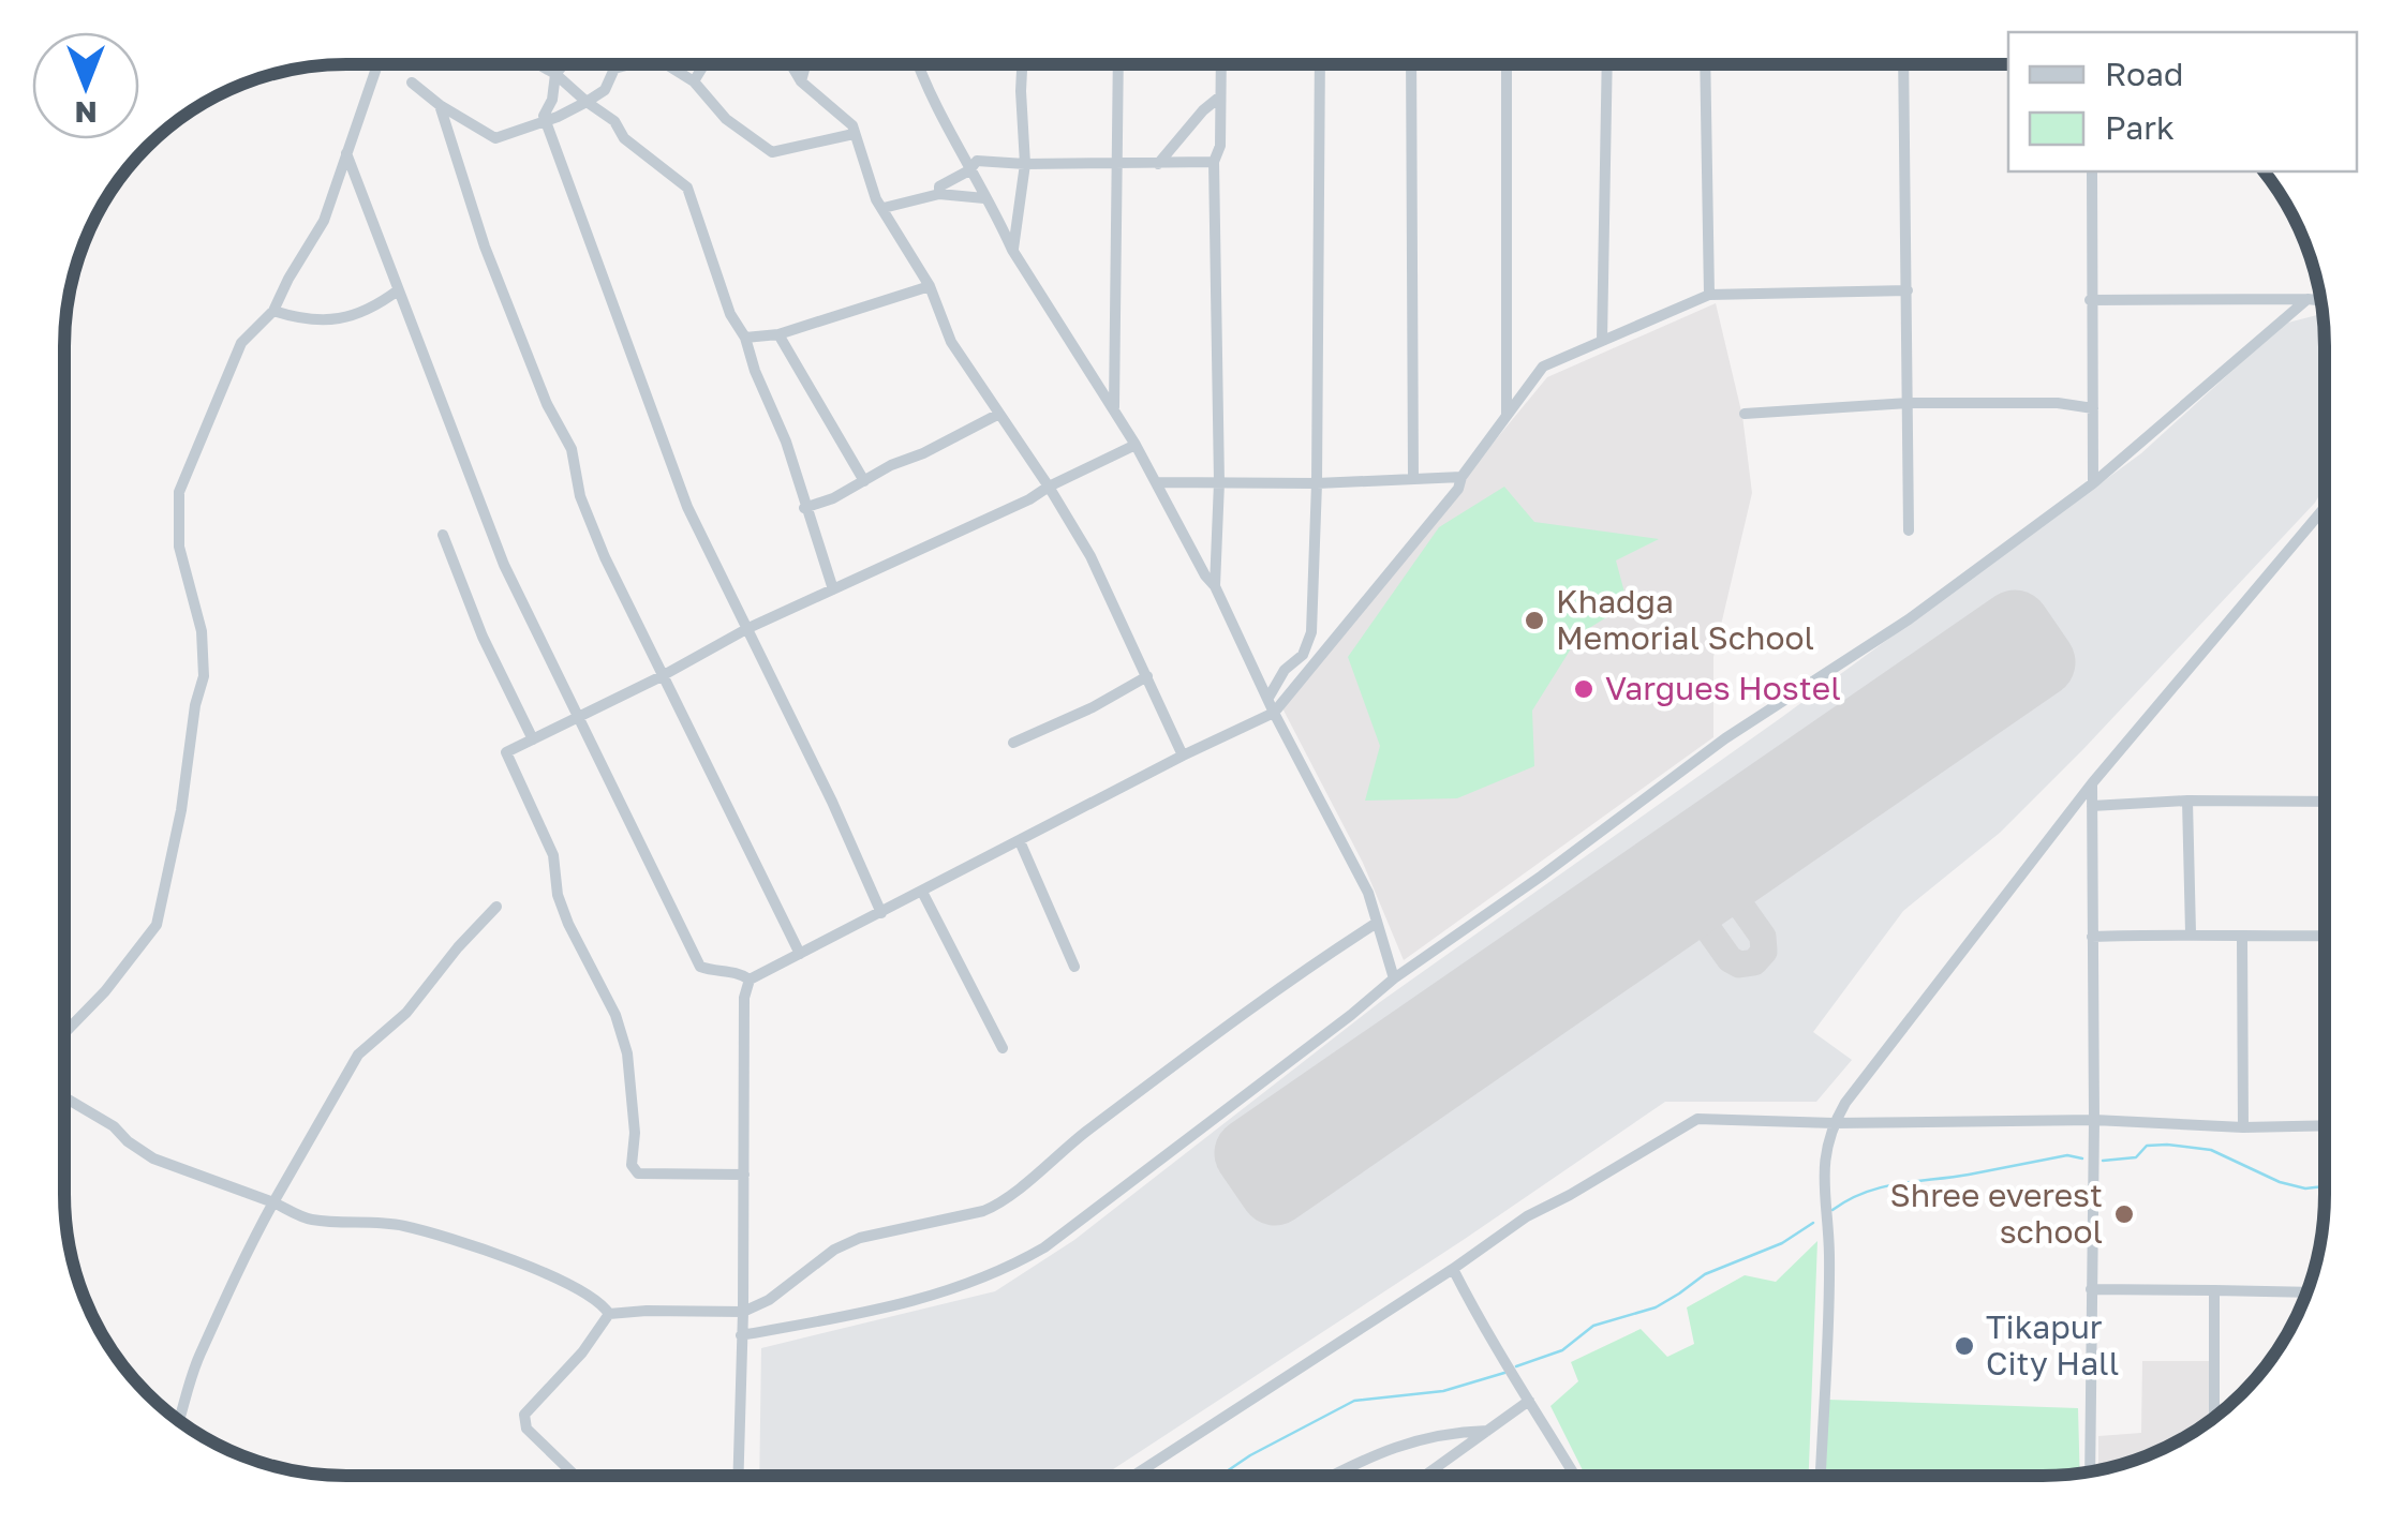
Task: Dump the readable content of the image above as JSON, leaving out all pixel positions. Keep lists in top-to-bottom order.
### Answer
{
  "places": [
    "Khadga Memorial School",
    "Vargues Hostel",
    "Shree everest school",
    "Tikapur City Hall"
  ],
  "legend": ["Road", "Park"],
  "north": "bottom"
}
